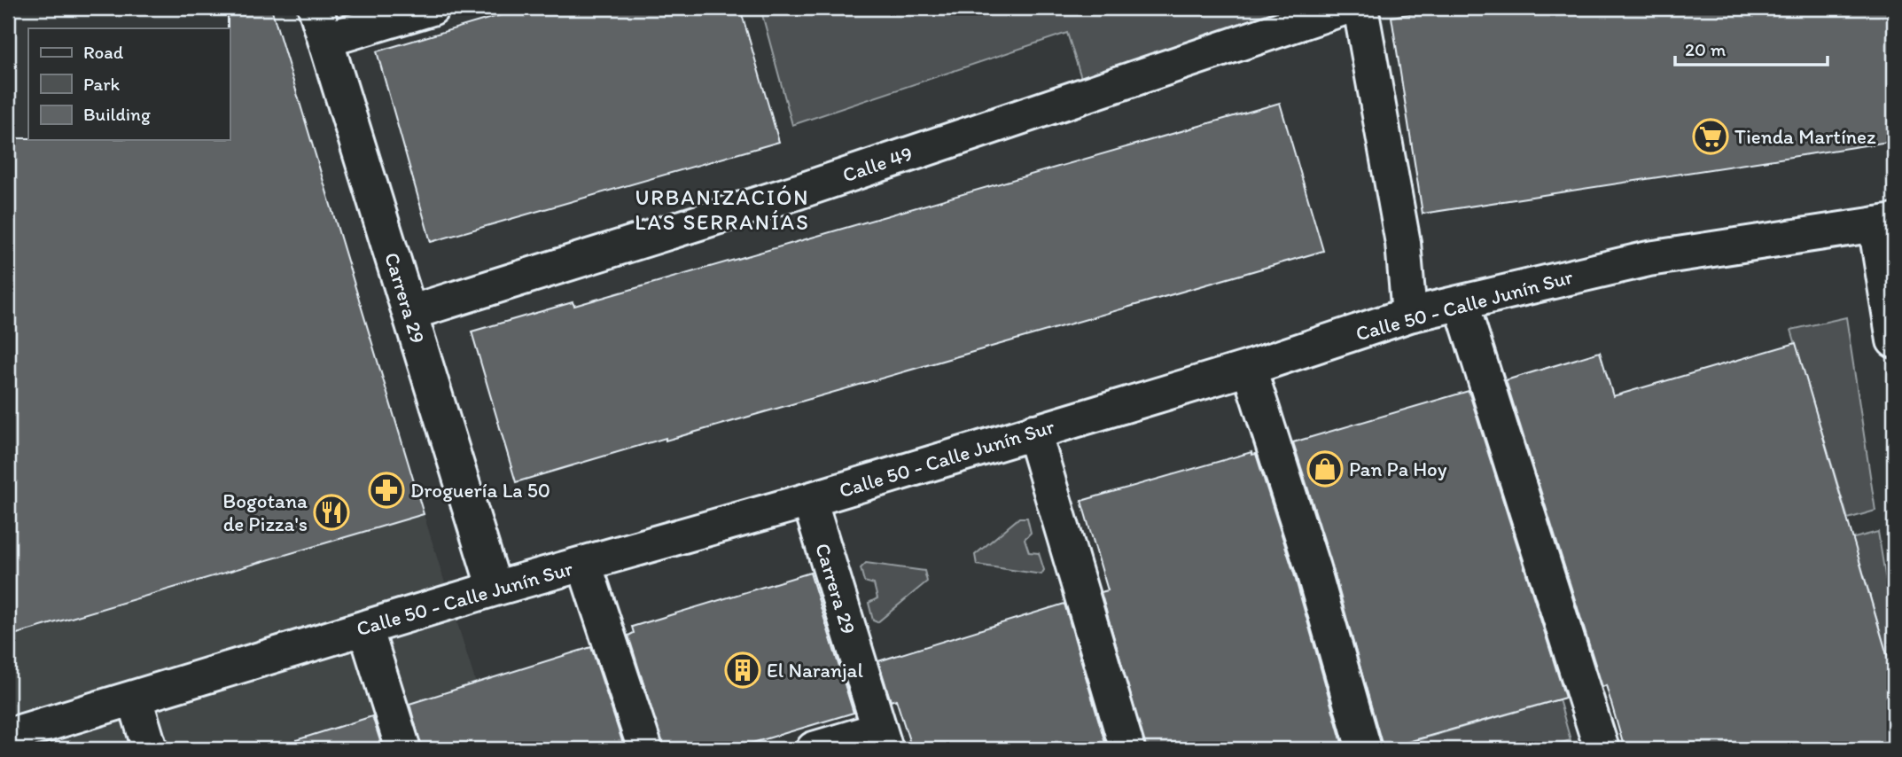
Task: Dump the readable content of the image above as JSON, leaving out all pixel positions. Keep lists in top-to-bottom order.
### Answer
{
  "streets": {
    "street": ["Calle 49", "Carrera 29", "Calle 50 - Calle Junín Sur"]
  },
  "crossings": [
    ["Calle 49", "Carrera 29"],
    ["Carrera 29", "Calle 50 - Calle Junín Sur"]
  ],
  "districts": ["URBANIZACIÓN LAS SERRANÍAS"],
  "places": {
    "supermarket": ["Tienda Martínez"],
    "shop": ["Pan Pa Hoy"],
    "pharmacy": ["Droguería La 50"],
    "restaurant": ["Bogotana de Pizza's"],
    "building": ["El Naranjal"]
  },
  "legend": ["Road", "Park", "Building"],
  "scale_bar": "20 m"
}
